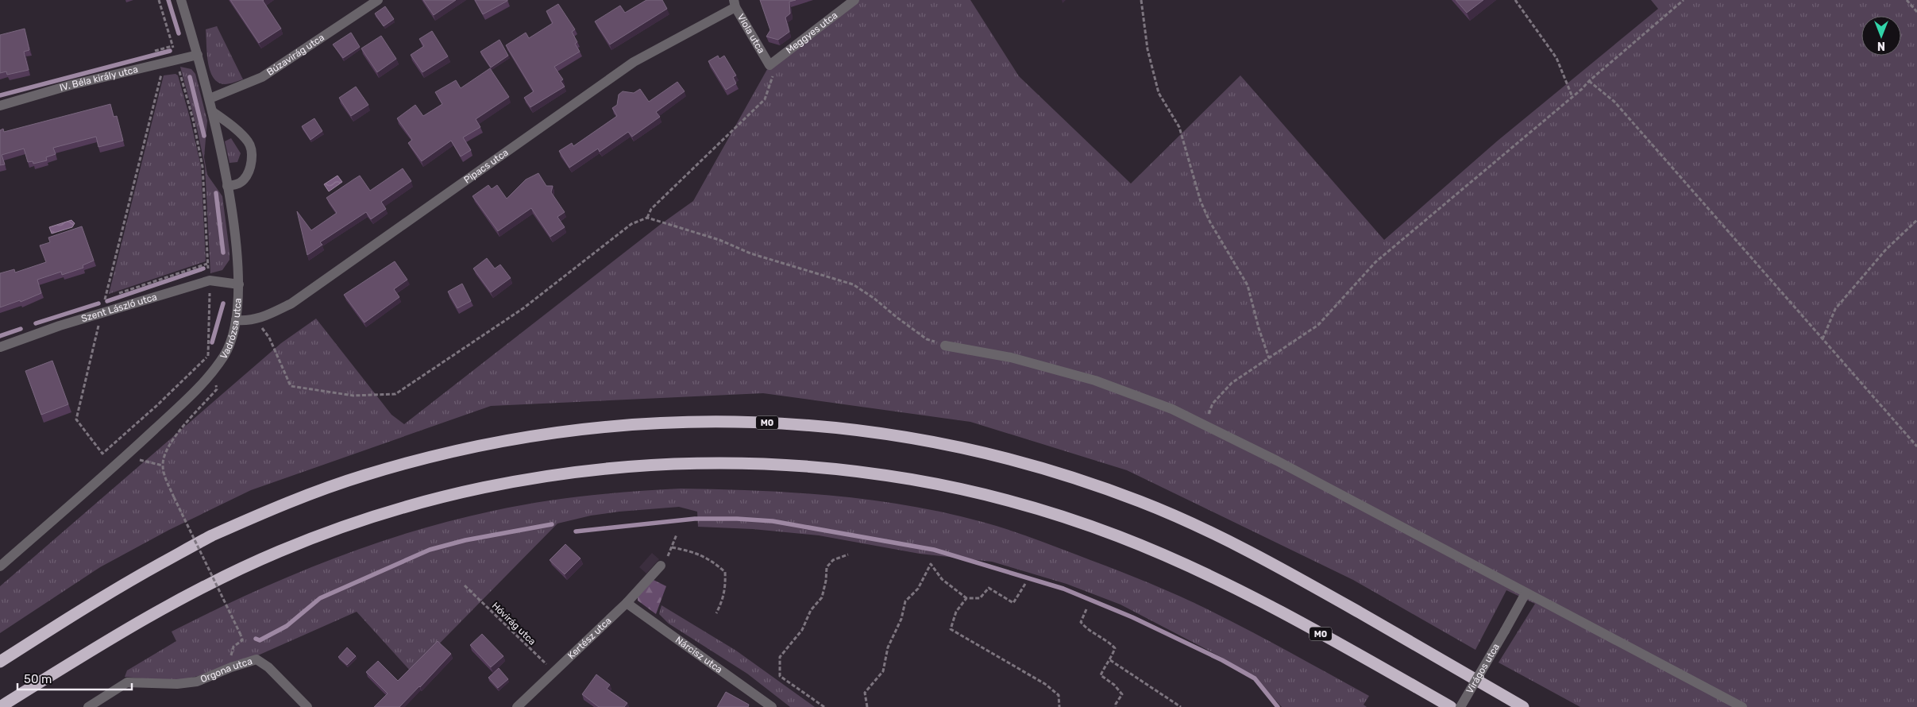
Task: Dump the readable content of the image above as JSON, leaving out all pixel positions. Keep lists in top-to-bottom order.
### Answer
{
  "streets": {
    "highway": ["M0"],
    "street": [
      "Meggyes utca",
      "Viola utca",
      "Búzavirág utca",
      "IV. Béla király utca",
      "Pipacs utca",
      "Szent László utca",
      "Vadrózsa utca",
      "Kertész utca",
      "Nárcisz utca",
      "Virágos utca",
      "Orgona utca"
    ],
    "path": ["Hóvirág utca"]
  },
  "crossings": [
    ["Meggyes utca", "Viola utca"],
    ["Viola utca", "Pipacs utca"],
    ["Búzavirág utca", "Vadrózsa utca"],
    ["IV. Béla király utca", "Vadrózsa utca"],
    ["Pipacs utca", "Vadrózsa utca"],
    ["Szent László utca", "Vadrózsa utca"],
    ["Hóvirág utca", "Kertész utca"],
    ["Kertész utca", "Nárcisz utca"]
  ],
  "scale_bar": "50 m",
  "north": "bottom"
}
